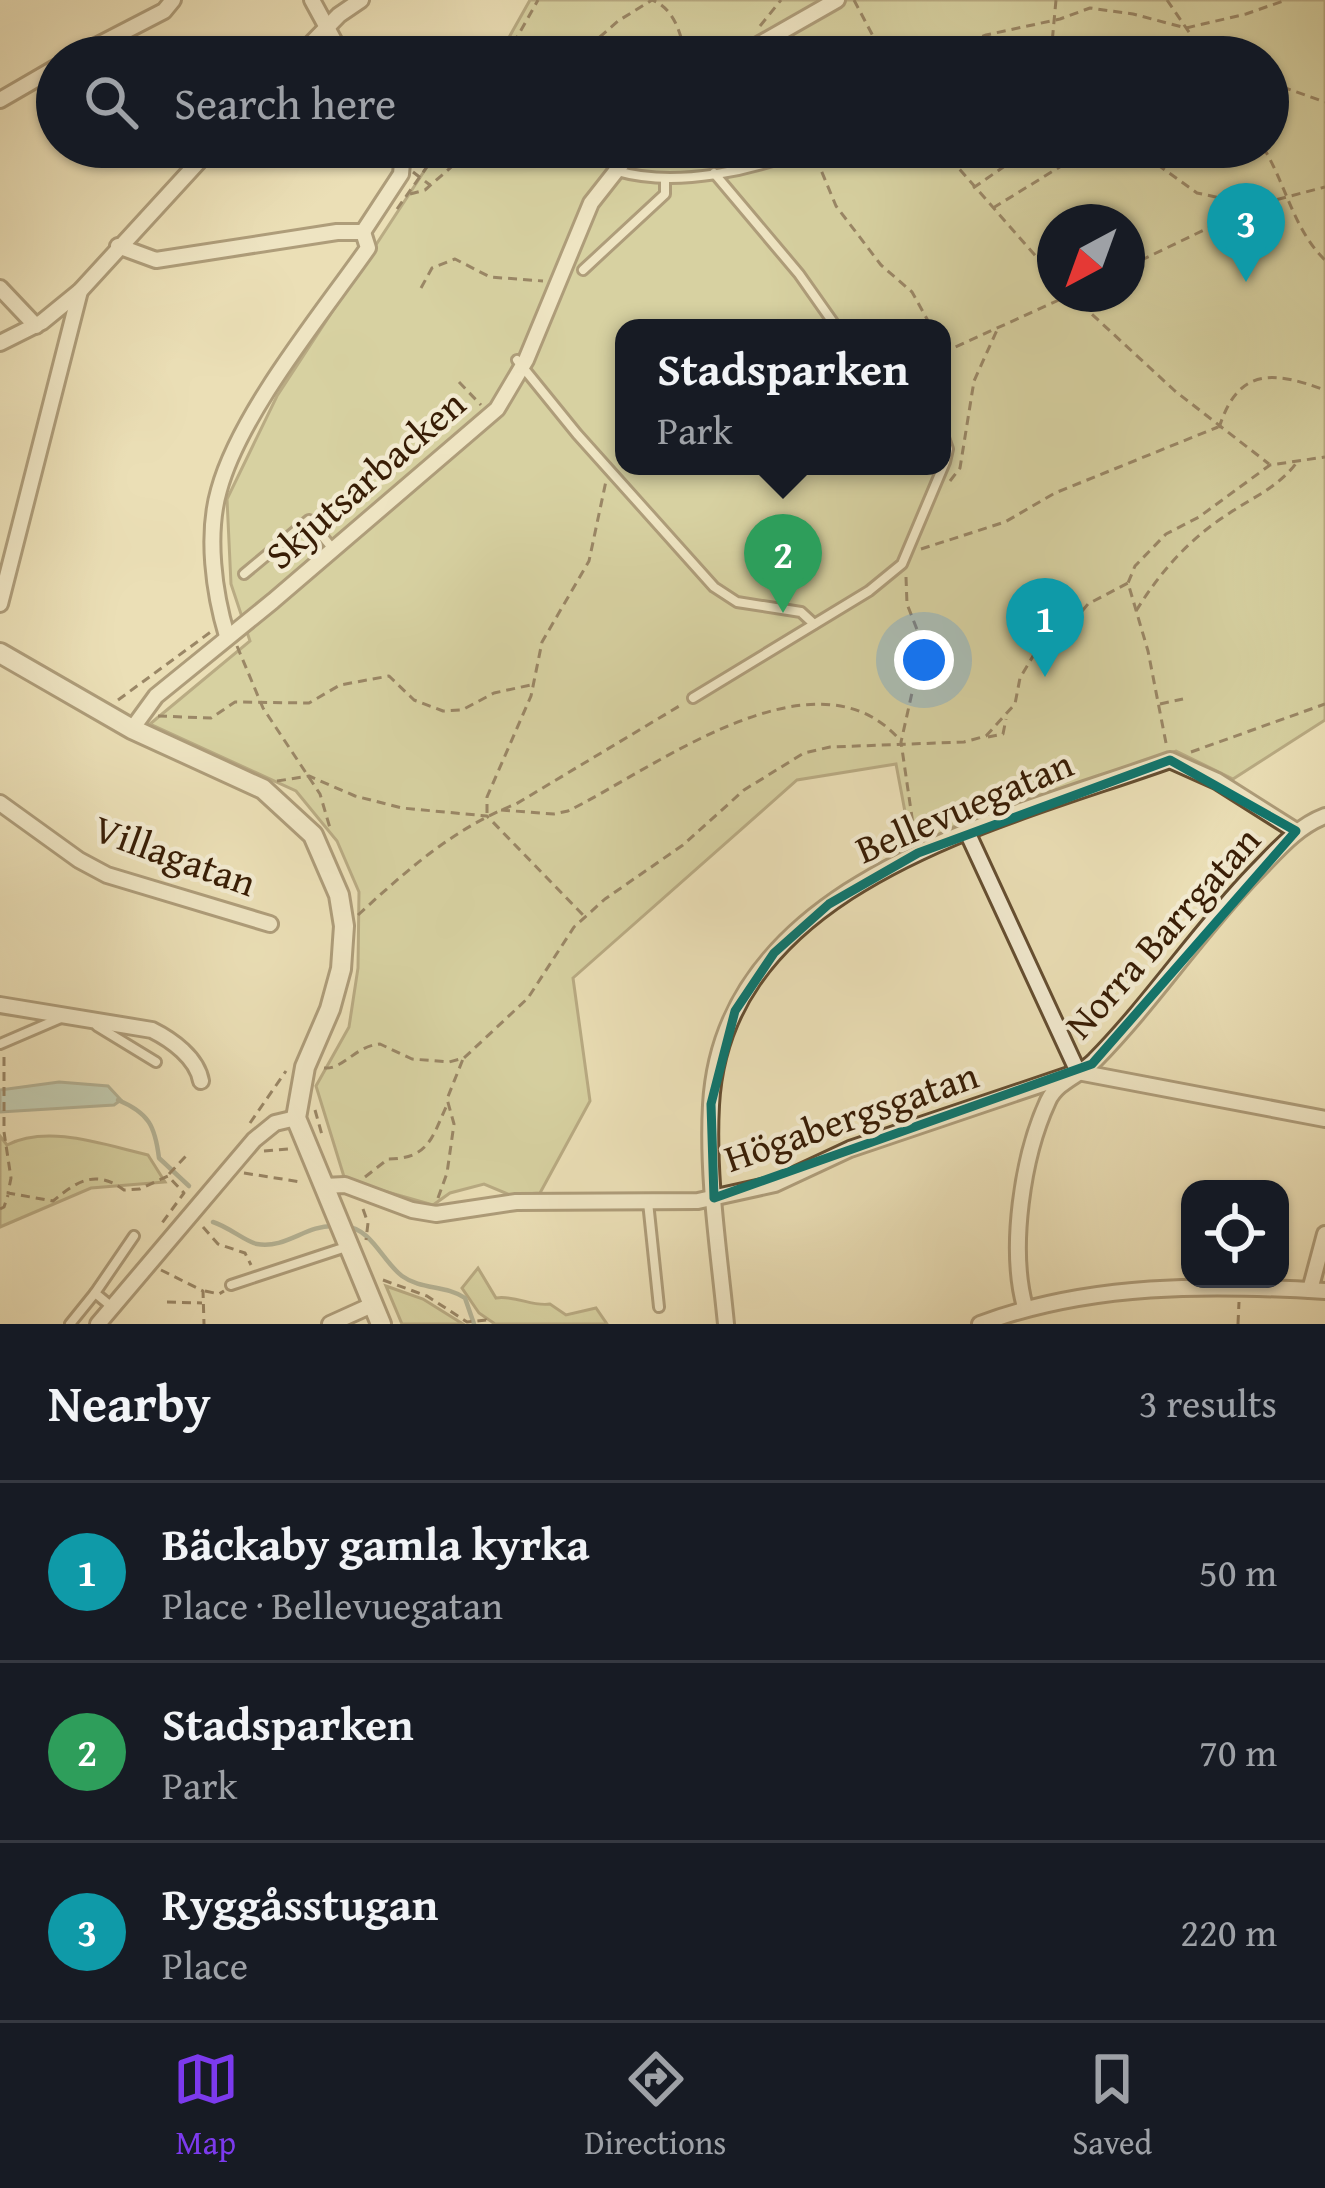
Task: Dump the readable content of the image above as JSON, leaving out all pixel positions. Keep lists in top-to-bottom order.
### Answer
{
  "streets": {
    "street": [
      "Skjutsarbacken",
      "Bellevuegatan",
      "Villagatan",
      "Norra Barrgatan",
      "Högabergsgatan"
    ]
  },
  "crossings": [
    ["Bellevuegatan", "Högabergsgatan"],
    ["Norra Barrgatan", "Högabergsgatan"]
  ],
  "north": "bottom left",
  "page": {
    "search": "Search here",
    "pins": ["3", "2", "1"],
    "popup": ["Stadsparken", "Park"],
    "heading": ["Nearby", "3 results"],
    "list": [
      {
        "mark": "1",
        "name": "Bäckaby gamla kyrka",
        "note": "Place · Bellevuegatan",
        "value": "50 m"
      },
      {
        "mark": "2",
        "name": "Stadsparken",
        "note": "Park",
        "value": "70 m"
      },
      {
        "mark": "3",
        "name": "Ryggåsstugan",
        "note": "Place",
        "value": "220 m"
      }
    ],
    "nav": ["Map", "Directions", "Saved"]
  }
}
